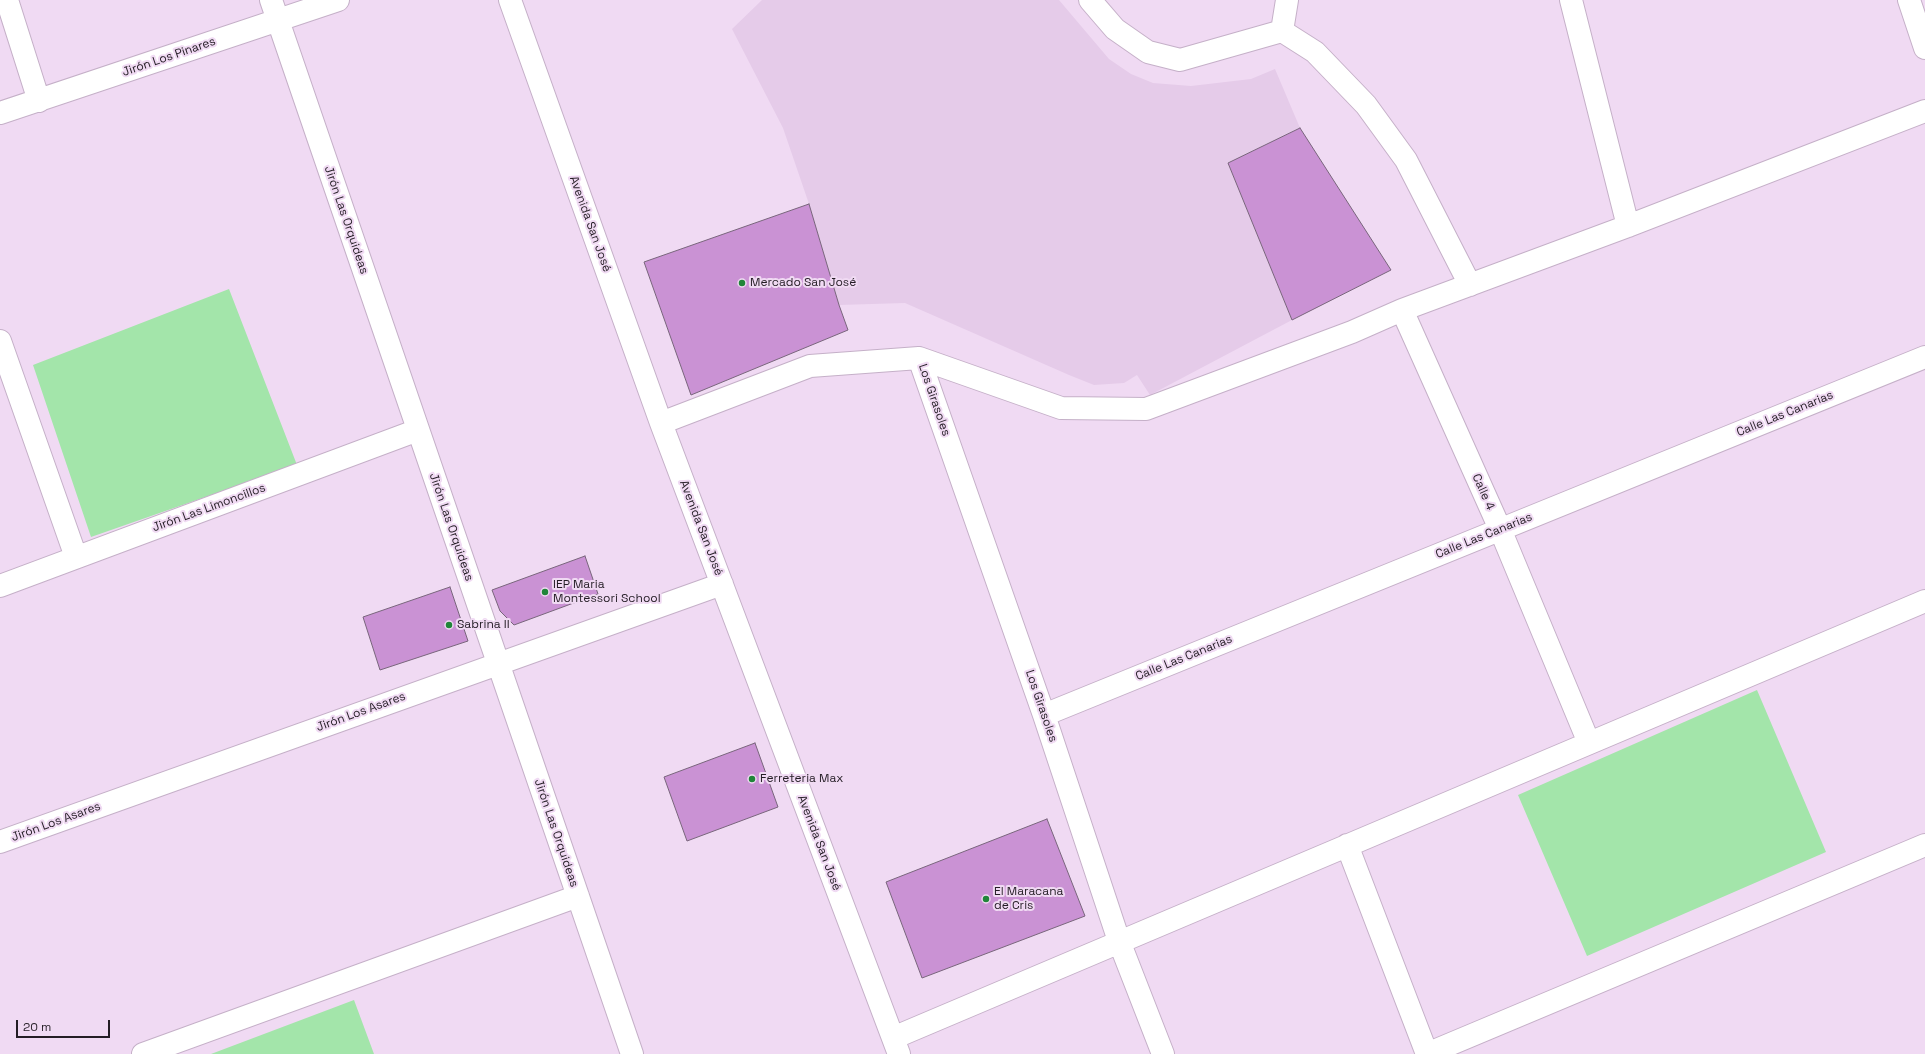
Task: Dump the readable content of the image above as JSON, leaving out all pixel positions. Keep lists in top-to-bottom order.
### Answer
{
  "streets": {
    "street": [
      "Jirón Los Pinares",
      "Jirón Las Orquideas",
      "Avenida San José",
      "Los Girasoles",
      "Calle Las Canarias",
      "Calle 4",
      "Jirón Las Limoncillos",
      "Jirón Los Asares"
    ]
  },
  "crossings": [
    ["Jirón Los Pinares", "Jirón Las Orquideas"],
    ["Jirón Las Orquideas", "Jirón Las Limoncillos"],
    ["Jirón Las Orquideas", "Jirón Los Asares"],
    ["Avenida San José", "Jirón Los Asares"],
    ["Los Girasoles", "Calle Las Canarias"],
    ["Calle Las Canarias", "Calle 4"]
  ],
  "places": [
    "Mercado San José",
    "IEP Maria Montessori School",
    "Sabrina II",
    "Ferreteria Max",
    "El Maracana de Cris"
  ],
  "scale_bar": "20 m"
}
